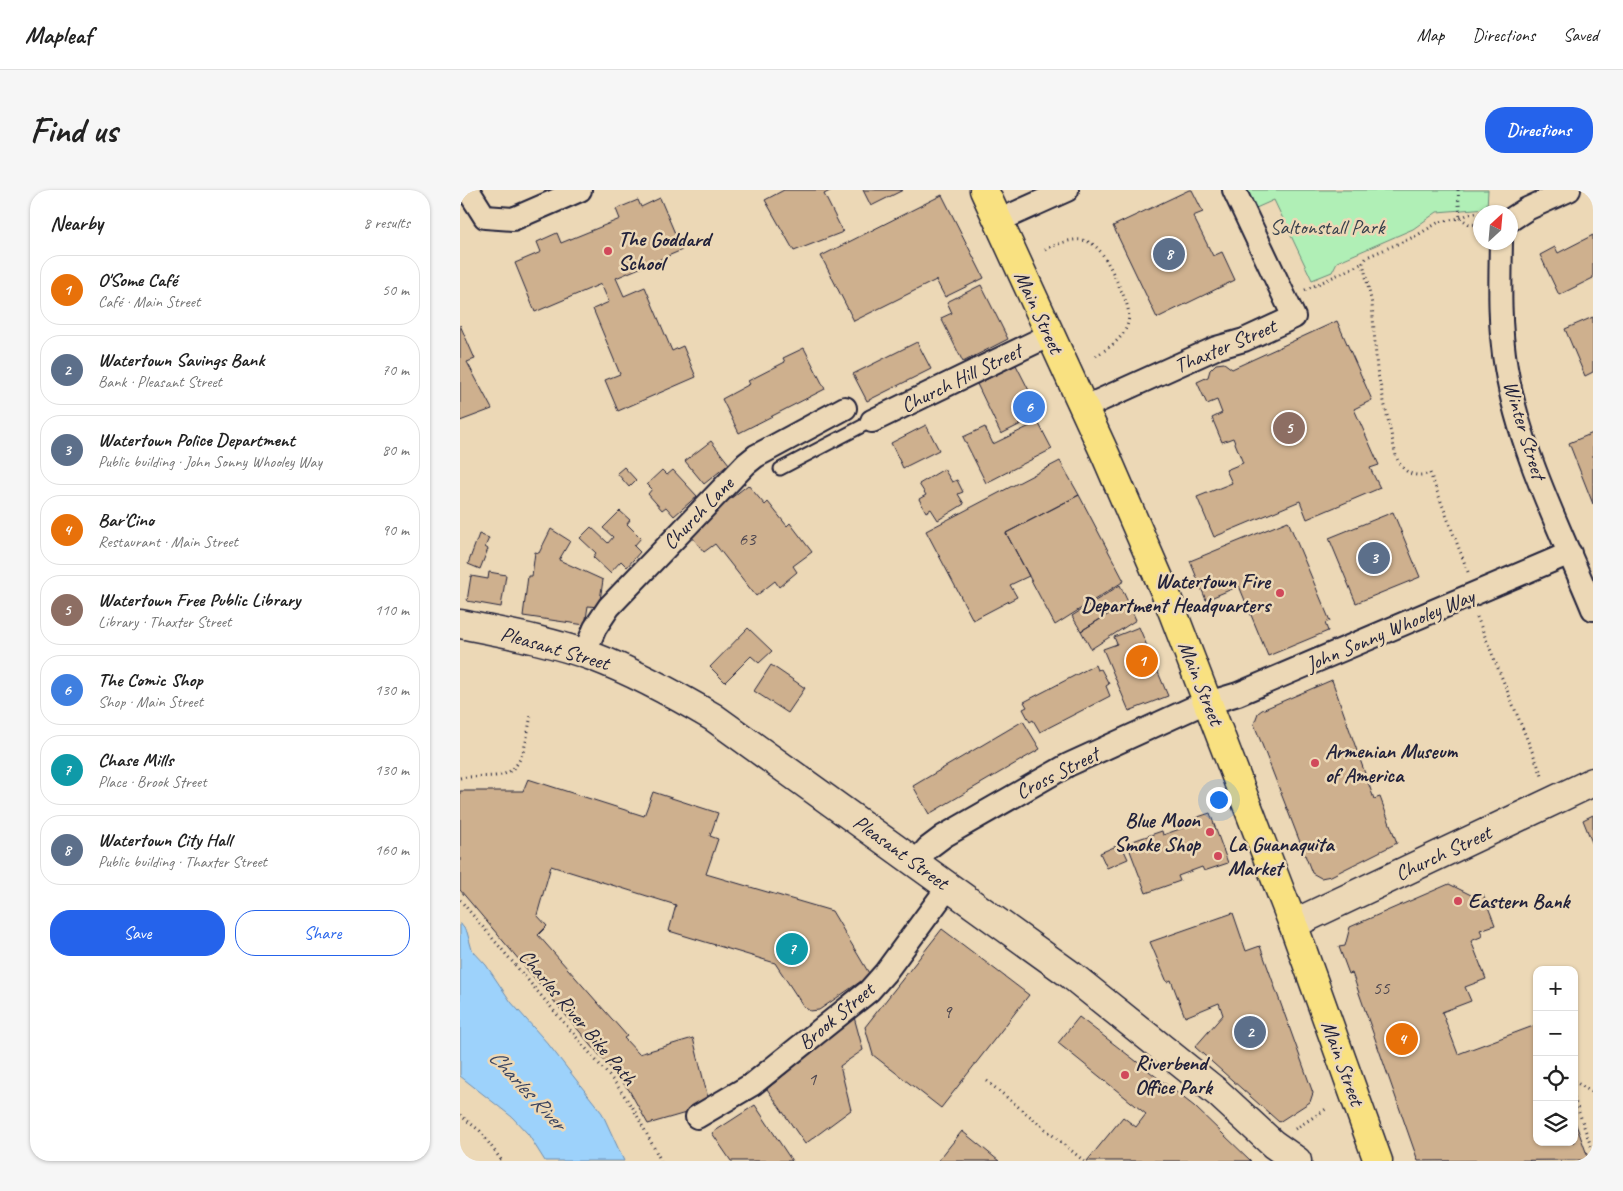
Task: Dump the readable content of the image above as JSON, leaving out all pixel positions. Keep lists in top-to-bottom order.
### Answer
{
  "streets": {
    "main road": ["Main Street"],
    "street": [
      "Thaxter Street",
      "Church Hill Street",
      "Winter Street",
      "Church Lane",
      "John Sonny Whooley Way",
      "Pleasant Street",
      "Cross Street",
      "Church Street",
      "Brook Street"
    ],
    "path": ["Charles River Bike Path"]
  },
  "crossings": [
    ["Main Street", "Thaxter Street"],
    ["Main Street", "Church Hill Street"],
    ["Main Street", "John Sonny Whooley Way"],
    ["Main Street", "Cross Street"],
    ["Main Street", "Church Street"],
    ["Winter Street", "John Sonny Whooley Way"],
    ["Church Lane", "Pleasant Street"],
    ["John Sonny Whooley Way", "Cross Street"],
    ["Pleasant Street", "Cross Street"],
    ["Pleasant Street", "Brook Street"]
  ],
  "water": ["Charles River"],
  "parks": ["Saltonstall Park"],
  "places": [
    "The Goddard School",
    "Watertown Fire Department Headquarters",
    "Armenian Museum of America",
    "Blue Moon Smoke Shop",
    "La Guanaquita Market",
    "Eastern Bank",
    "Riverbend Office Park"
  ],
  "house_numbers": [
    "63",
    "55",
    "9",
    "1"
  ],
  "north": "top right",
  "page": {
    "header": "Mapleaf",
    "nav": ["Map", "Directions", "Saved"],
    "buttons": [
      "Directions",
      ["Save", "Share"]
    ],
    "title": "Find us",
    "heading": ["Nearby", "8 results"],
    "pins": [
      "8",
      "6",
      "5",
      "3",
      "1",
      "7",
      "2",
      "4"
    ],
    "list": [
      {
        "mark": "1",
        "name": "O'Some Café",
        "note": "Café · Main Street",
        "value": "50 m"
      },
      {
        "mark": "2",
        "name": "Watertown Savings Bank",
        "note": "Bank · Pleasant Street",
        "value": "70 m"
      },
      {
        "mark": "3",
        "name": "Watertown Police Department",
        "note": "Public building · John Sonny Whooley Way",
        "value": "80 m"
      },
      {
        "mark": "4",
        "name": "Bar'Cino",
        "note": "Restaurant · Main Street",
        "value": "90 m"
      },
      {
        "mark": "5",
        "name": "Watertown Free Public Library",
        "note": "Library · Thaxter Street",
        "value": "110 m"
      },
      {
        "mark": "6",
        "name": "The Comic Shop",
        "note": "Shop · Main Street",
        "value": "130 m"
      },
      {
        "mark": "7",
        "name": "Chase Mills",
        "note": "Place · Brook Street",
        "value": "130 m"
      },
      {
        "mark": "8",
        "name": "Watertown City Hall",
        "note": "Public building · Thaxter Street",
        "value": "160 m"
      }
    ],
    "map_buttons": ["+", "−"]
  }
}
